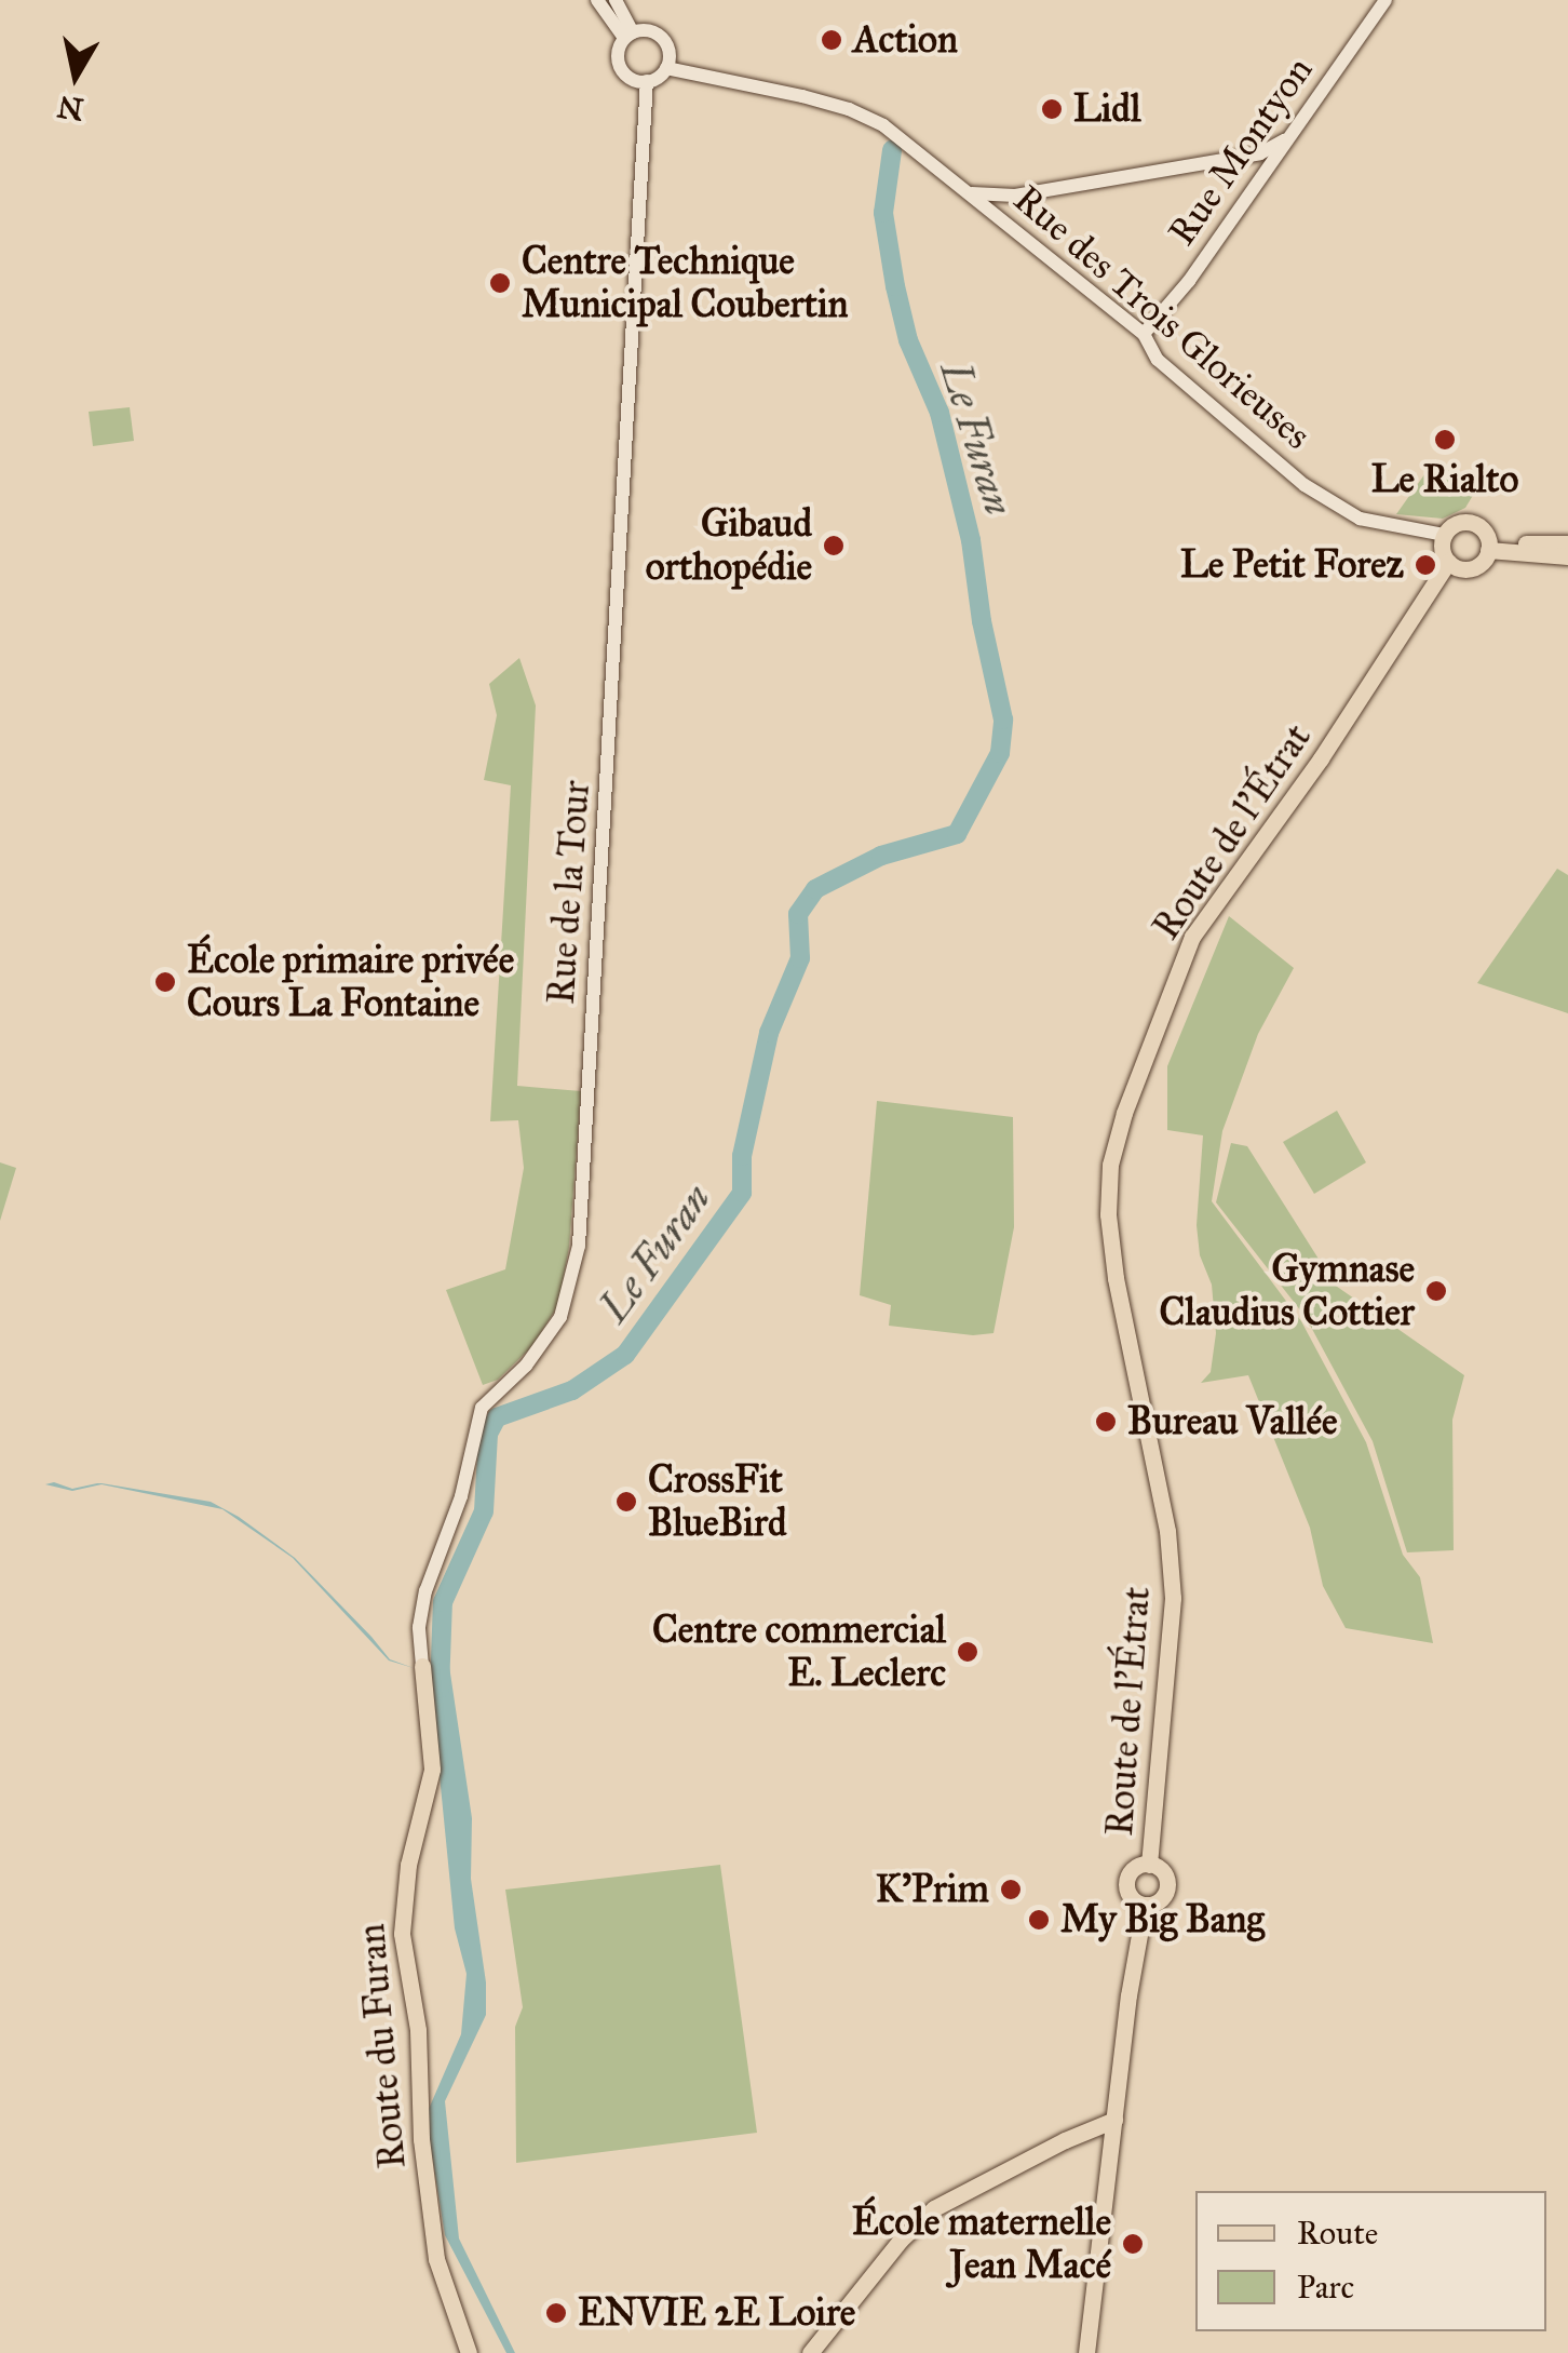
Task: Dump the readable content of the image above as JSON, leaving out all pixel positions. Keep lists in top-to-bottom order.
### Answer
{
  "streets": {
    "main road": ["Route de l'Étrat", "Route du Furan"],
    "street": ["Rue Montyon", "Rue des Trois Glorieuses", "Rue de la Tour"]
  },
  "crossings": [
    ["Rue Montyon", "Rue des Trois Glorieuses"],
    ["Rue des Trois Glorieuses", "Route de l'Étrat"],
    ["Rue des Trois Glorieuses", "Rue de la Tour"],
    ["Rue de la Tour", "Route du Furan"]
  ],
  "water": ["Le Furan"],
  "places": [
    "Action",
    "Lidl",
    "Centre Technique Municipal Coubertin",
    "Le Rialto",
    "Gibaud orthopédie",
    "Le Petit Forez",
    "École primaire privée Cours La Fontaine",
    "Gymnase Claudius Cottier",
    "Bureau Vallée",
    "CrossFit BlueBird",
    "Centre commercial E. Leclerc",
    "K'Prim",
    "My Big Bang",
    "École maternelle Jean Macé",
    "ENVIE 2E Loire"
  ],
  "legend": ["Route", "Parc"],
  "north": "bottom"
}
